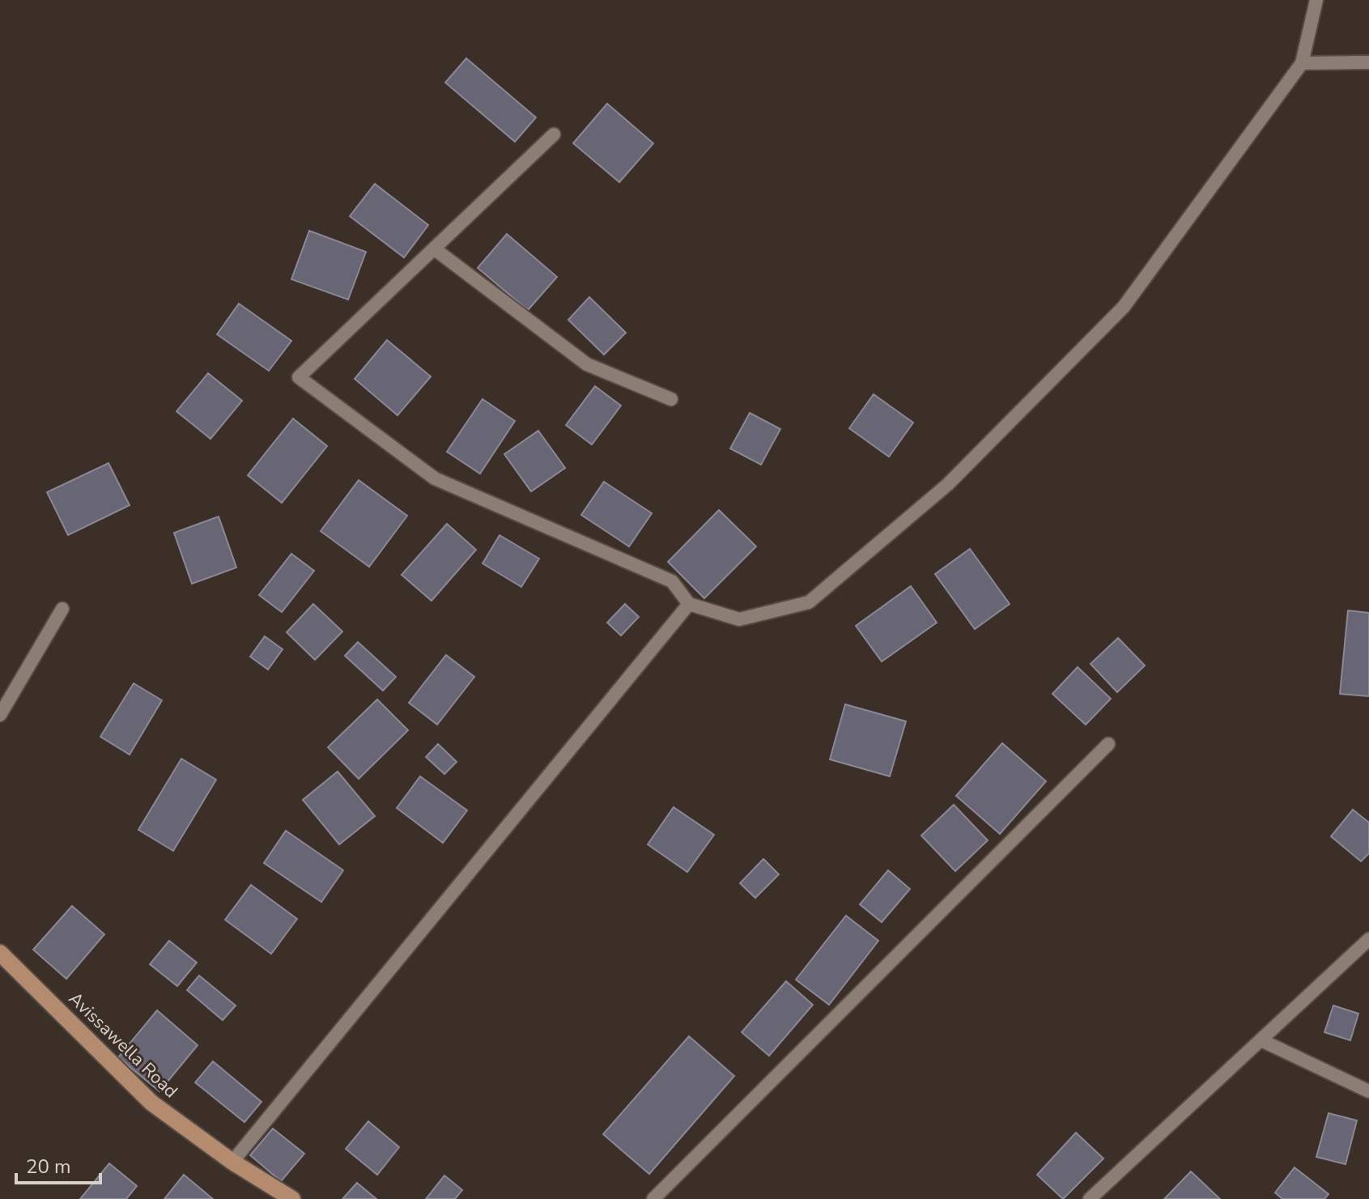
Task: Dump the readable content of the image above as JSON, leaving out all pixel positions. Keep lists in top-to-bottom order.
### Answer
{
  "streets": {
    "main road": ["Avissawella Road"]
  },
  "scale_bar": "20 m"
}
